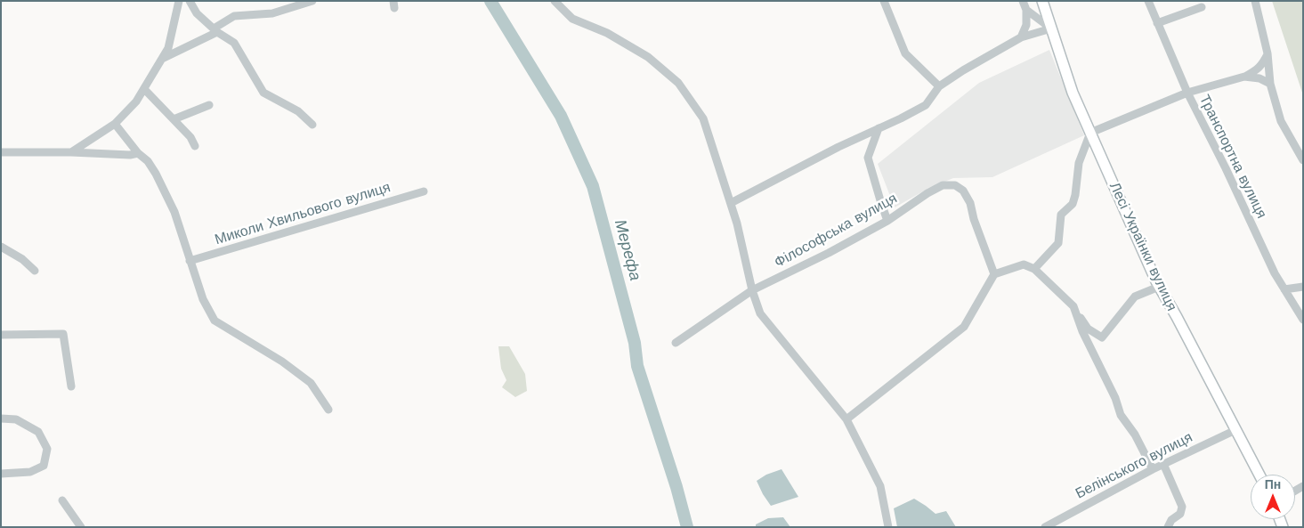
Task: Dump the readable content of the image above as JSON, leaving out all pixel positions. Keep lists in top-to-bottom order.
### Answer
{
  "streets": {
    "street": [
      "Транспортна вулиця",
      "Миколи Хвильового вулиця",
      "Філософська вулиця",
      "Лесі Українки вулиця",
      "Белінського вулиця"
    ]
  },
  "crossings": [
    ["Лесі Українки вулиця", "Белінського вулиця"]
  ],
  "water": ["Мерефа"],
  "north": "top"
}
